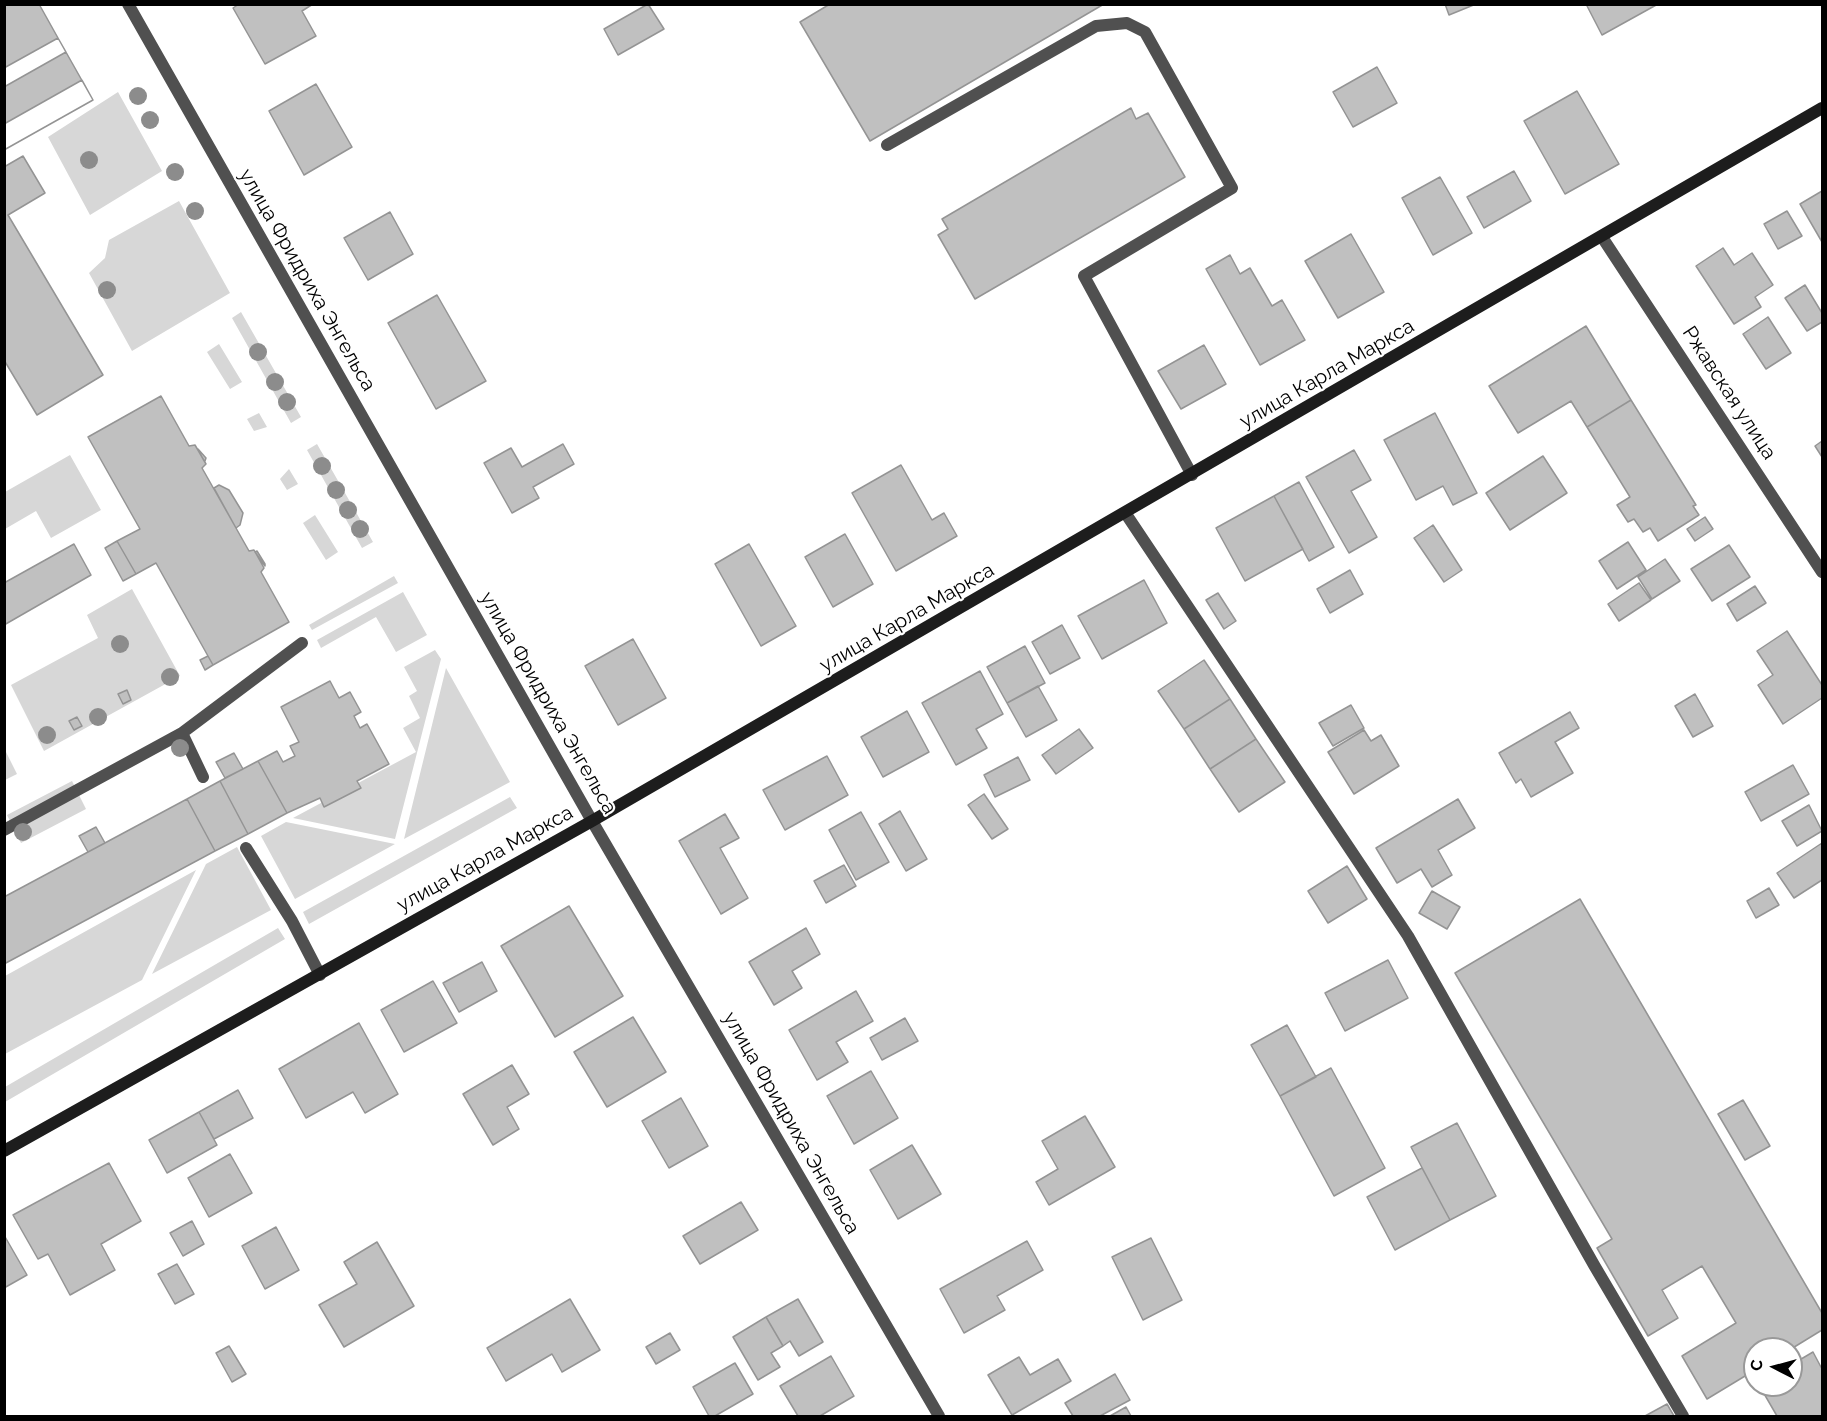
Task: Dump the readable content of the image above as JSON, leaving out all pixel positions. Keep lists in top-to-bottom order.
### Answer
{
  "streets": {
    "main road": ["улица Карла Маркса"],
    "street": ["улица Фридриха Энгельса", "Ржавская улица"]
  },
  "crossings": [
    ["улица Фридриха Энгельса", "улица Карла Маркса"],
    ["улица Карла Маркса", "Ржавская улица"]
  ],
  "north": "left"
}
